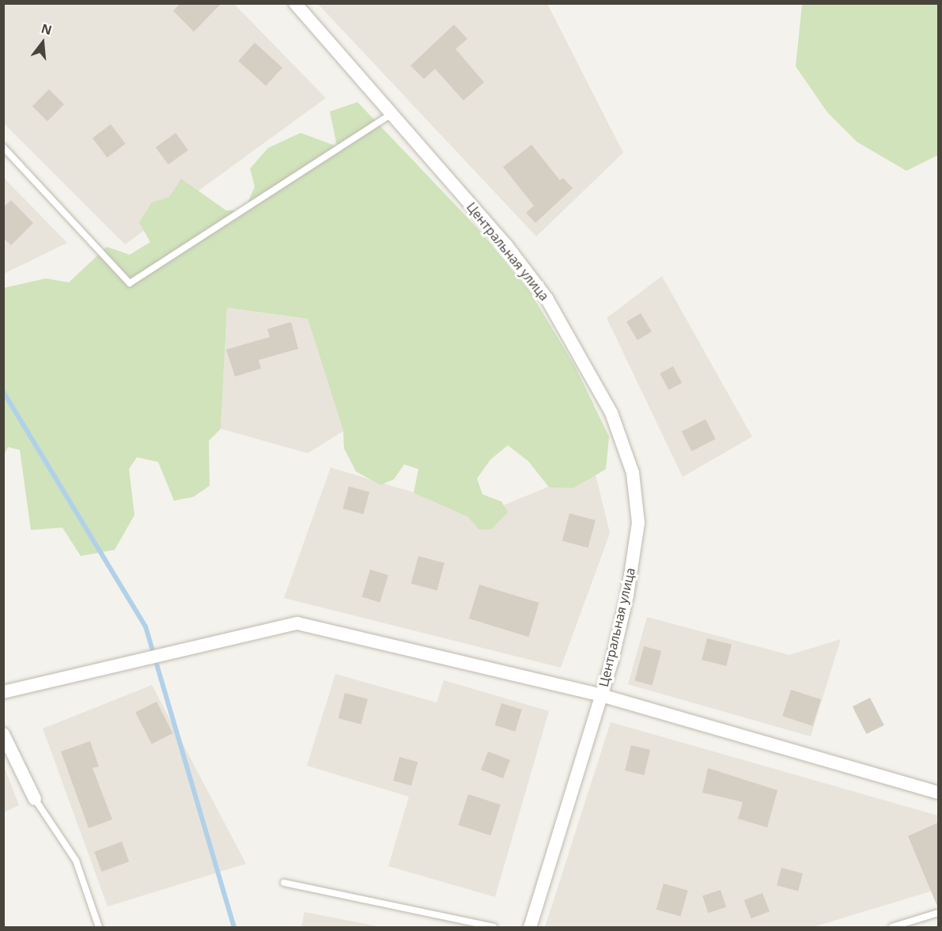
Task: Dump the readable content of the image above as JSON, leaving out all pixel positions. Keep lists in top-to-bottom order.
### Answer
{
  "streets": {
    "street": ["Центральная улица"]
  },
  "north": "top"
}
